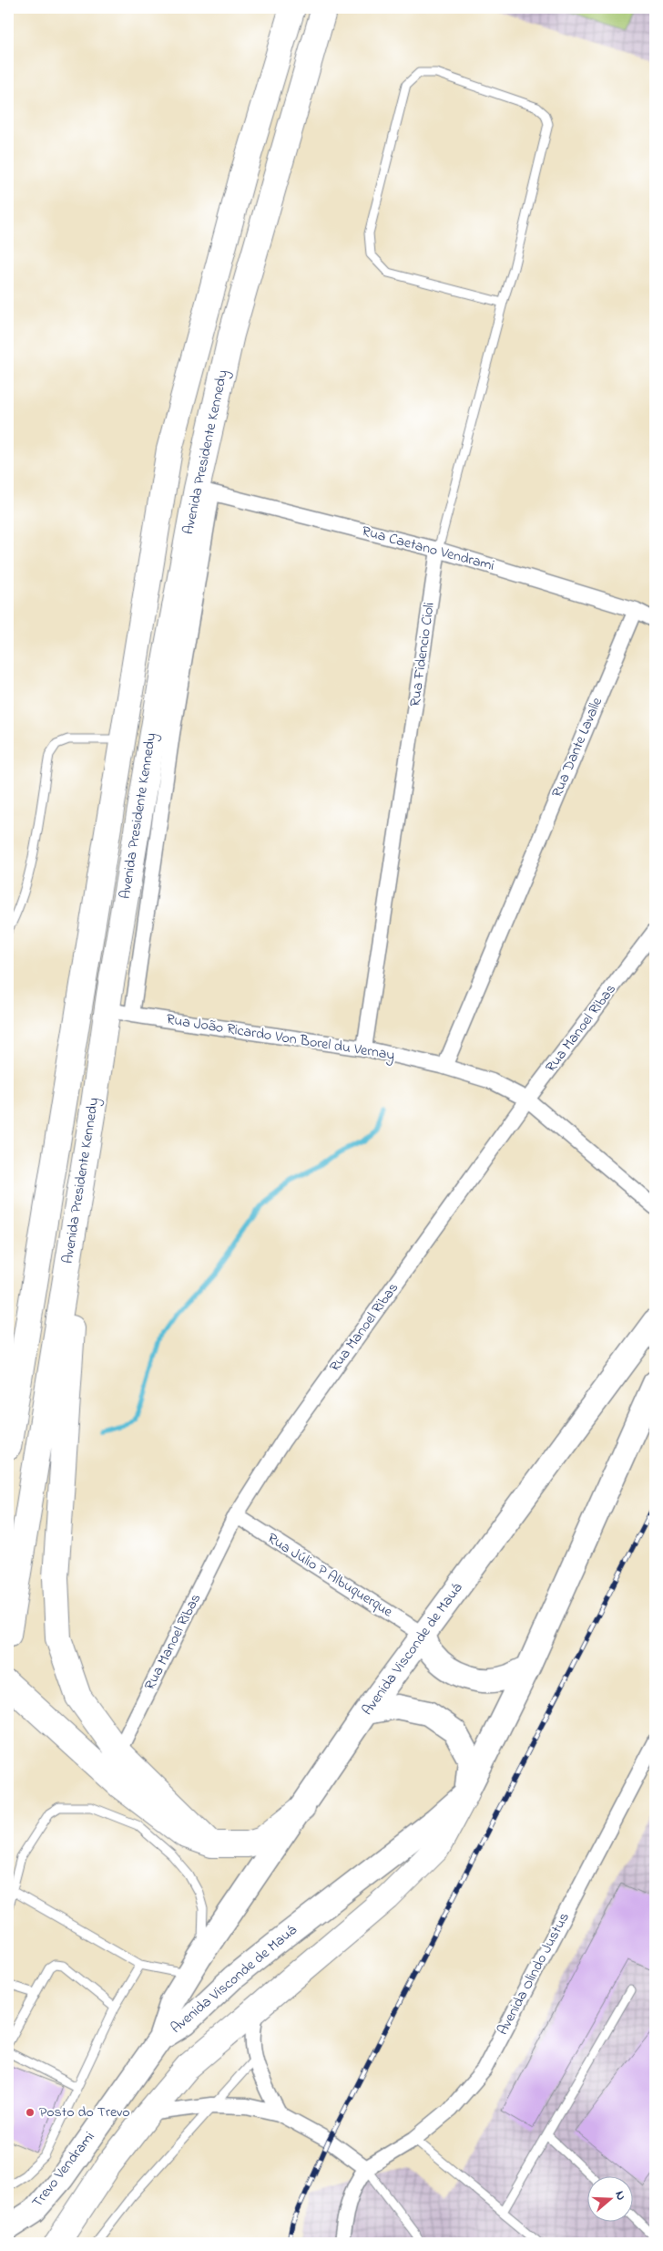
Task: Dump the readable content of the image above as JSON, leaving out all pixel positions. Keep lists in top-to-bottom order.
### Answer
{
  "streets": {
    "highway": ["Avenida Presidente Kennedy"],
    "main road": ["Avenida Visconde de Mauá", "Trevo Vendrami"],
    "street": [
      "Rua Caetano Vendrami",
      "Rua Fidencio Cioli",
      "Rua Dante Lavalle",
      "Rua Manoel Ribas",
      "Rua João Ricardo Von Borel du Vernay",
      "Rua Júlio P Albuquerque",
      "Avenida Olindo Justus"
    ]
  },
  "crossings": [
    ["Avenida Presidente Kennedy", "Rua Caetano Vendrami"],
    ["Avenida Presidente Kennedy", "Rua João Ricardo Von Borel du Vernay"],
    ["Rua Caetano Vendrami", "Rua Fidencio Cioli"],
    ["Rua Caetano Vendrami", "Rua Dante Lavalle"],
    ["Rua Fidencio Cioli", "Rua João Ricardo Von Borel du Vernay"],
    ["Rua Dante Lavalle", "Rua João Ricardo Von Borel du Vernay"],
    ["Rua Manoel Ribas", "Rua João Ricardo Von Borel du Vernay"],
    ["Rua Manoel Ribas", "Rua Júlio P Albuquerque"],
    ["Rua Júlio P Albuquerque", "Avenida Visconde de Mauá"],
    ["Avenida Visconde de Mauá", "Trevo Vendrami"]
  ],
  "places": ["Posto do Trevo"],
  "north": "right"
}
